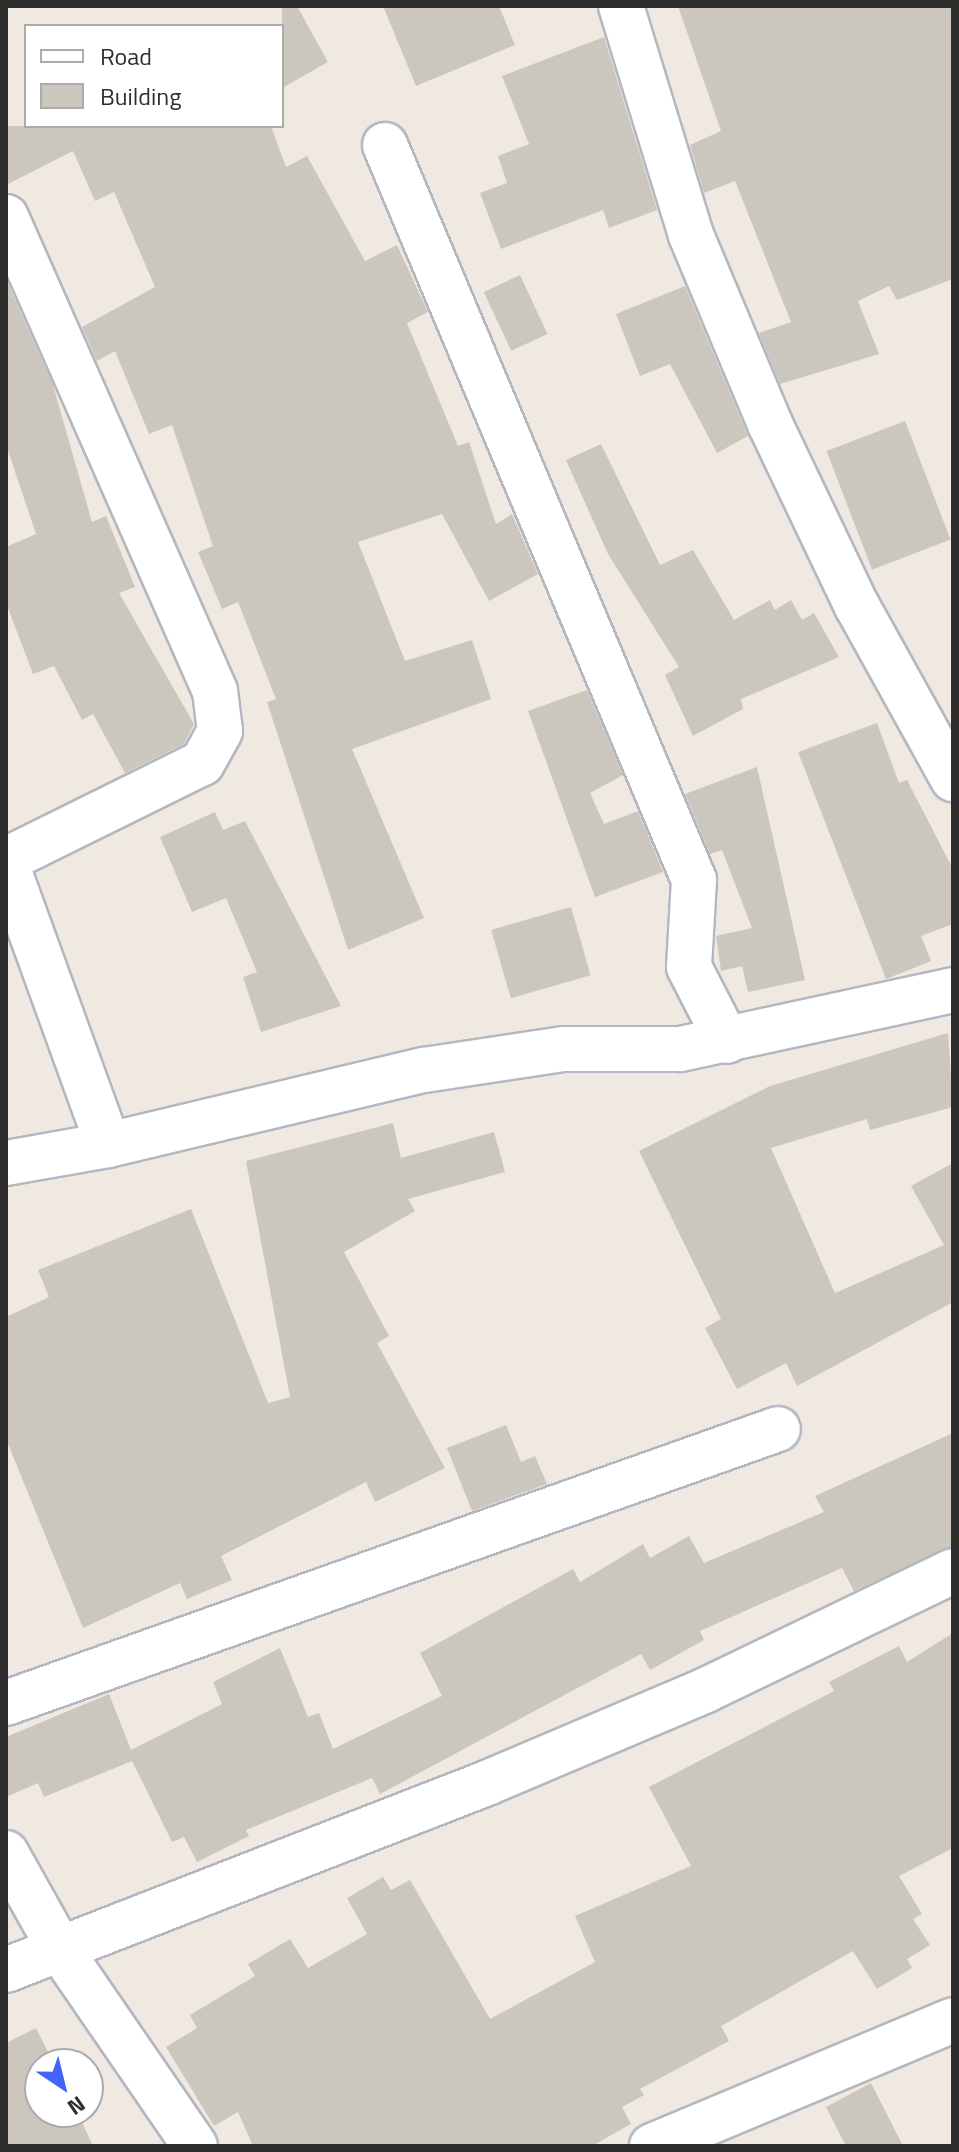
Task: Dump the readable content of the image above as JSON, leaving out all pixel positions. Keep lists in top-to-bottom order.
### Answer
{
  "legend": ["Road", "Building"],
  "north": "bottom right"
}
